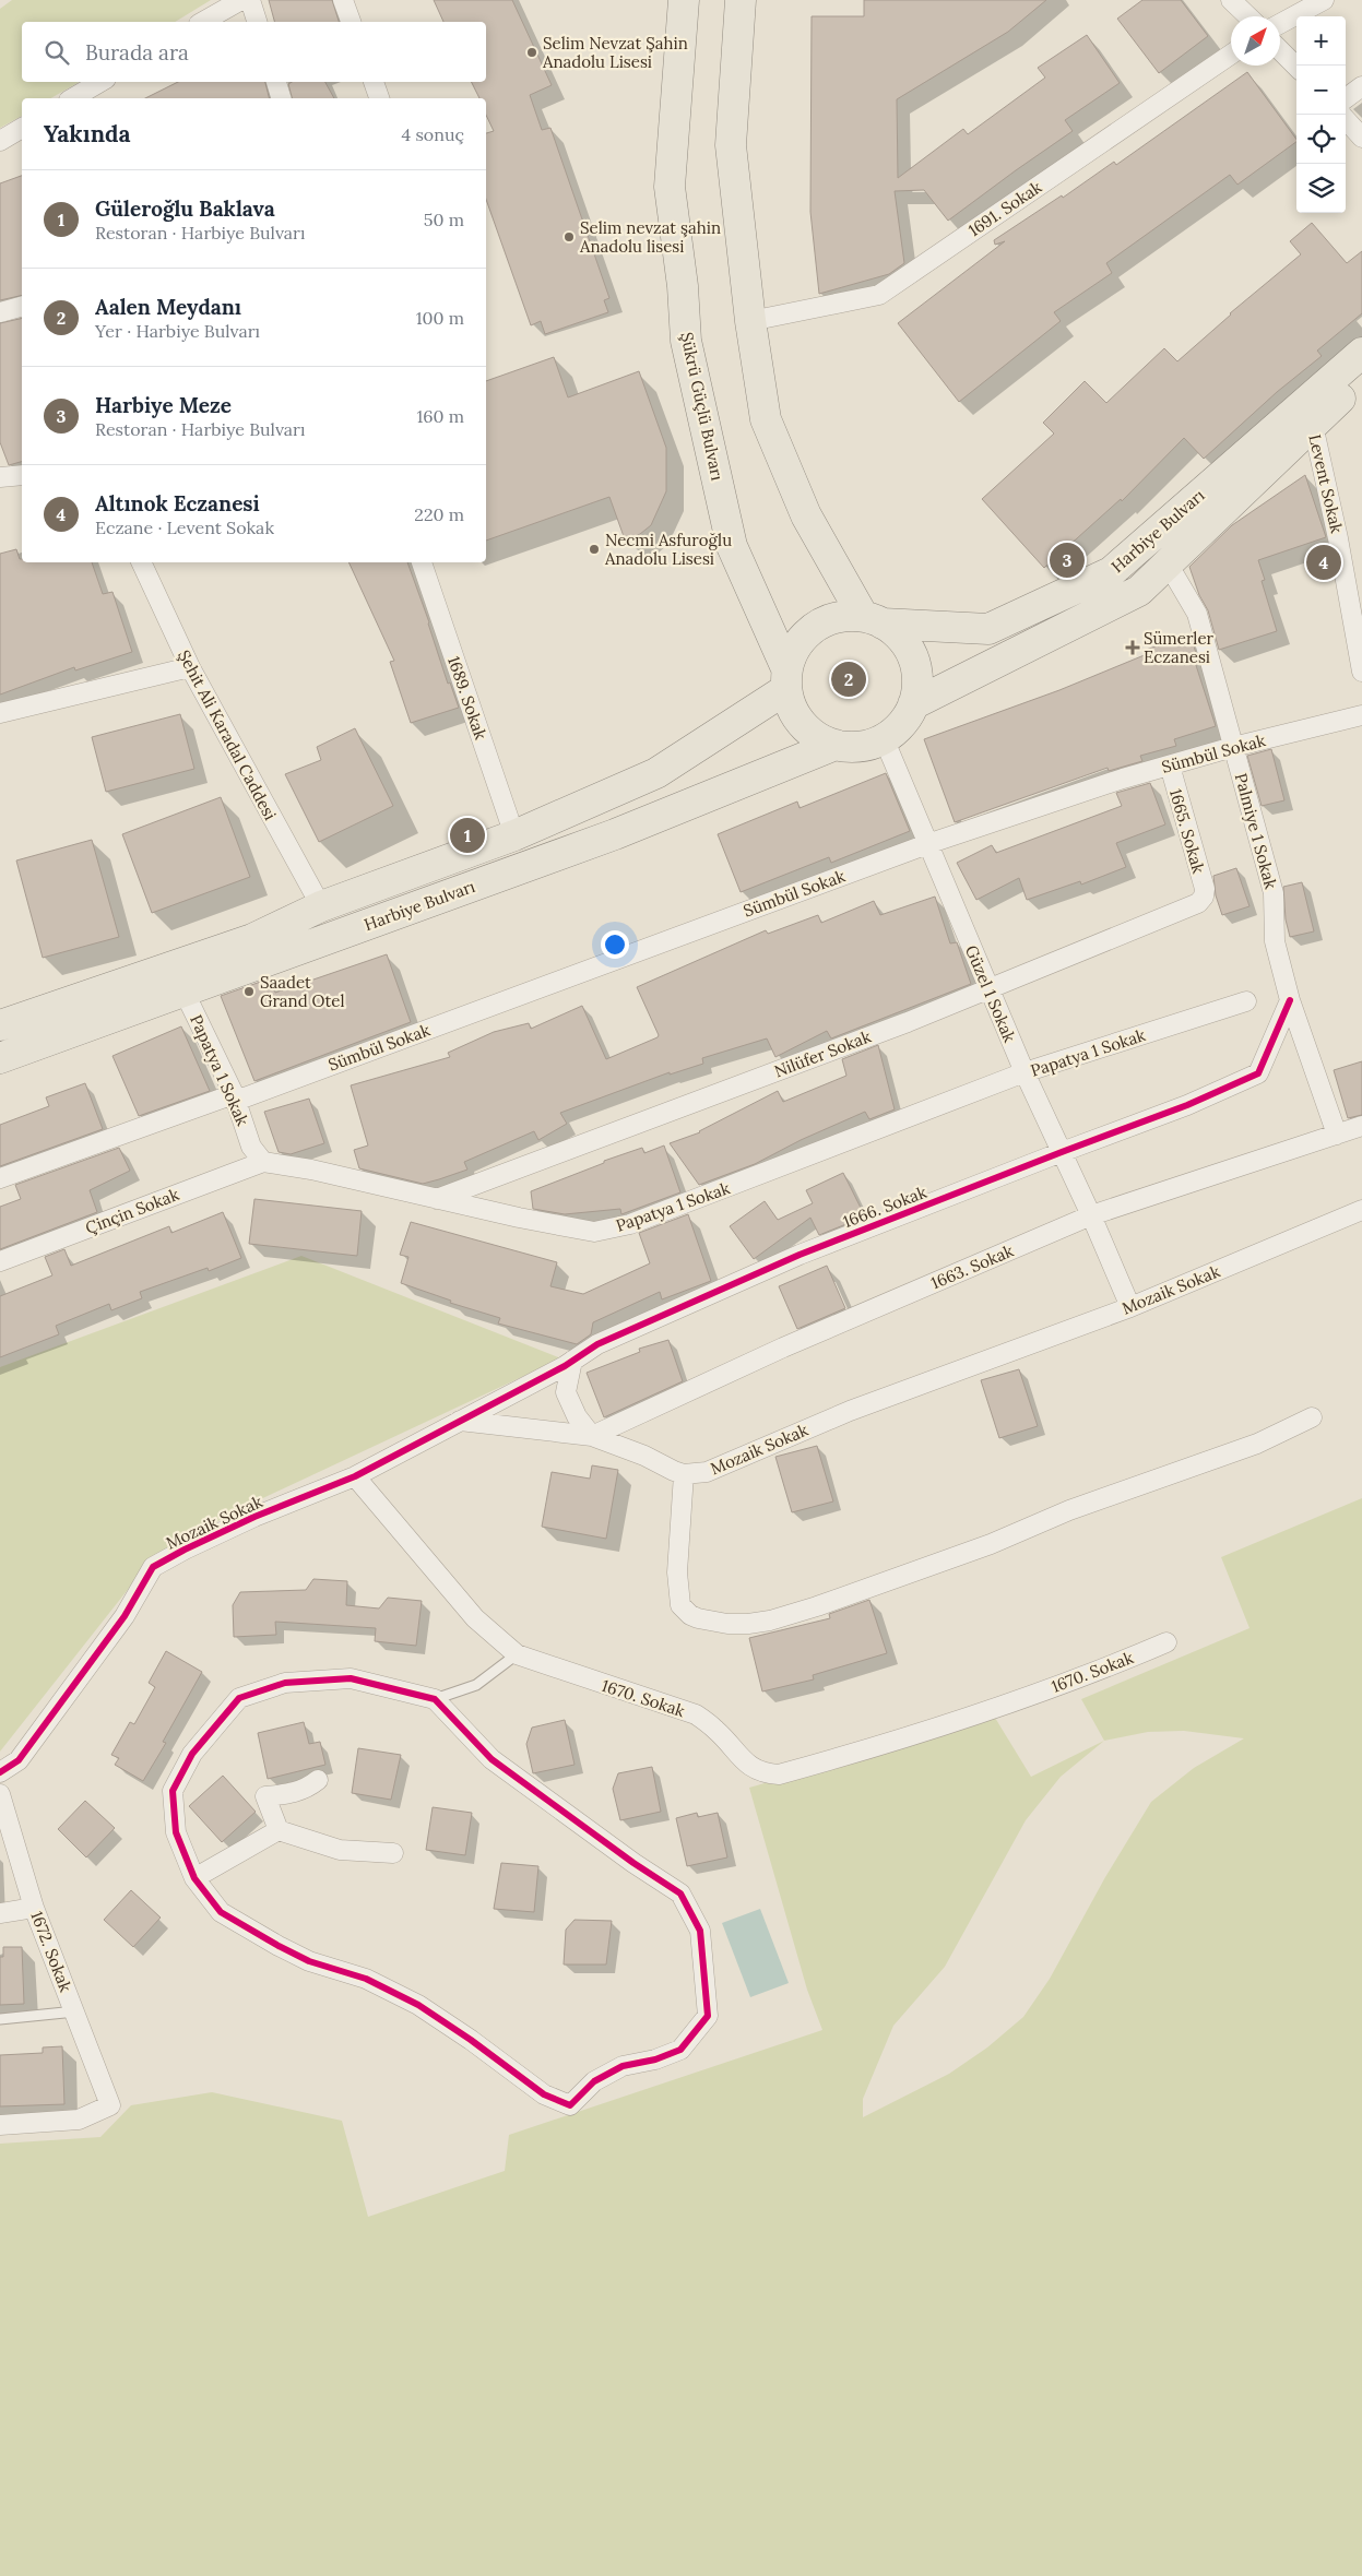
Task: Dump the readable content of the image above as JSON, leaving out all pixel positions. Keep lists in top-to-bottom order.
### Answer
{
  "streets": {
    "main road": ["Şükrü Güçlü Bulvarı", "Harbiye Bulvarı"],
    "street": [
      "1691. Sokak",
      "Levent Sokak",
      "1689. Sokak",
      "Şehit Ali Karadal Caddesi",
      "Sümbül Sokak",
      "1665. Sokak",
      "Palmiye 1 Sokak",
      "Güzel 1 Sokak",
      "Papatya 1 Sokak",
      "Nilüfer Sokak",
      "1666. Sokak",
      "Çinçin Sokak",
      "1663. Sokak",
      "Mozaik Sokak",
      "1670. Sokak",
      "1672. Sokak"
    ]
  },
  "crossings": [
    ["Şükrü Güçlü Bulvarı", "Harbiye Bulvarı"],
    ["Şükrü Güçlü Bulvarı", "Güzel 1 Sokak"],
    ["Levent Sokak", "Harbiye Bulvarı"],
    ["Harbiye Bulvarı", "1689. Sokak"],
    ["Harbiye Bulvarı", "Şehit Ali Karadal Caddesi"],
    ["Harbiye Bulvarı", "Palmiye 1 Sokak"],
    ["Harbiye Bulvarı", "Güzel 1 Sokak"],
    ["Harbiye Bulvarı", "Papatya 1 Sokak"],
    ["Sümbül Sokak", "1665. Sokak"],
    ["Sümbül Sokak", "Palmiye 1 Sokak"],
    ["Sümbül Sokak", "Güzel 1 Sokak"],
    ["Sümbül Sokak", "Papatya 1 Sokak"],
    ["1665. Sokak", "Nilüfer Sokak"],
    ["Palmiye 1 Sokak", "1666. Sokak"],
    ["Palmiye 1 Sokak", "1663. Sokak"],
    ["Güzel 1 Sokak", "Papatya 1 Sokak"],
    ["Güzel 1 Sokak", "Nilüfer Sokak"],
    ["Güzel 1 Sokak", "1666. Sokak"],
    ["Güzel 1 Sokak", "1663. Sokak"],
    ["Güzel 1 Sokak", "Mozaik Sokak"],
    ["Papatya 1 Sokak", "Nilüfer Sokak"],
    ["Papatya 1 Sokak", "Çinçin Sokak"],
    ["1666. Sokak", "Mozaik Sokak"],
    ["Mozaik Sokak", "1670. Sokak"]
  ],
  "places": {
    "other": [
      "Selim Nevzat Şahin Anadolu Lisesi",
      "Selim nevzat şahin Anadolu lisesi",
      "Necmi Asfuroğlu Anadolu Lisesi",
      "Saadet Grand Otel"
    ],
    "health": ["Sümerler Eczanesi"]
  },
  "north": "top right",
  "page": {
    "map_buttons": ["+", "−"],
    "search": "Burada ara",
    "heading": ["Yakında", "4 sonuç"],
    "list": [
      {
        "mark": "1",
        "name": "Güleroğlu Baklava",
        "note": "Restoran · Harbiye Bulvarı",
        "value": "50 m"
      },
      {
        "mark": "2",
        "name": "Aalen Meydanı",
        "note": "Yer · Harbiye Bulvarı",
        "value": "100 m"
      },
      {
        "mark": "3",
        "name": "Harbiye Meze",
        "note": "Restoran · Harbiye Bulvarı",
        "value": "160 m"
      },
      {
        "mark": "4",
        "name": "Altınok Eczanesi",
        "note": "Eczane · Levent Sokak",
        "value": "220 m"
      }
    ],
    "pins": [
      "3",
      "4",
      "2",
      "1"
    ]
  }
}
